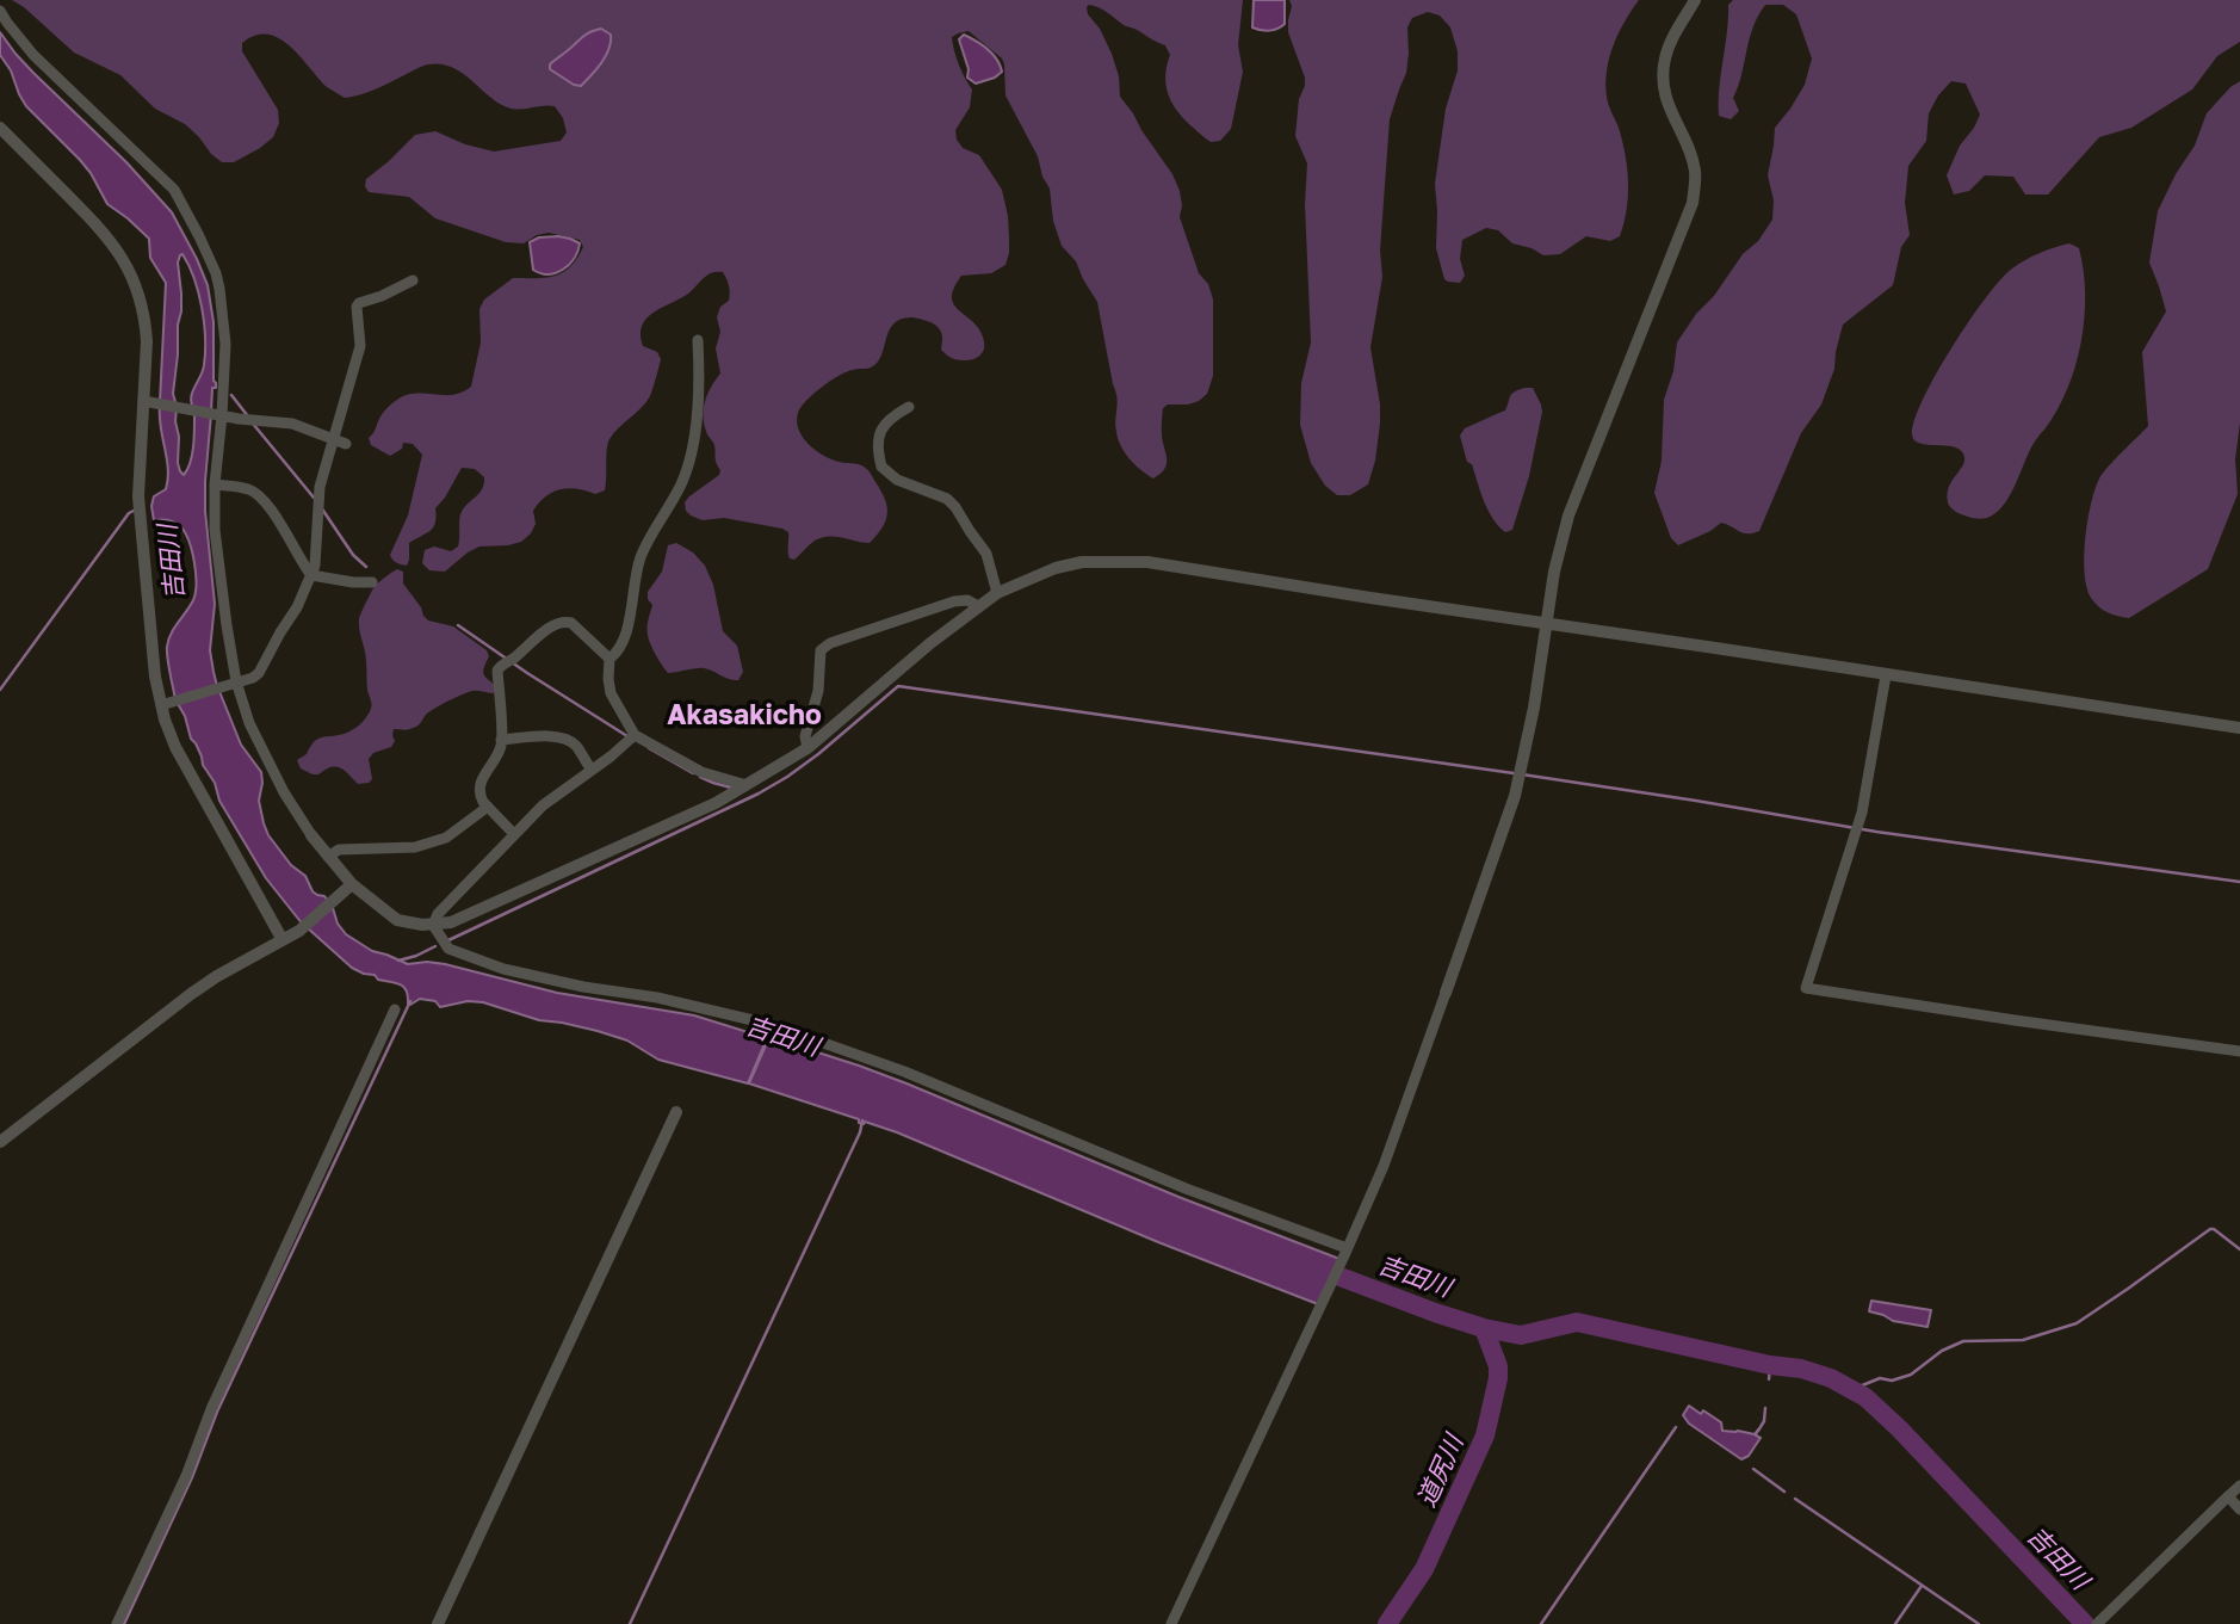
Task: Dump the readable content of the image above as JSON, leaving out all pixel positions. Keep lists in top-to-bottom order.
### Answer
{
  "districts": ["Akasakicho"],
  "water": ["吉田川", "道尻川"]
}
